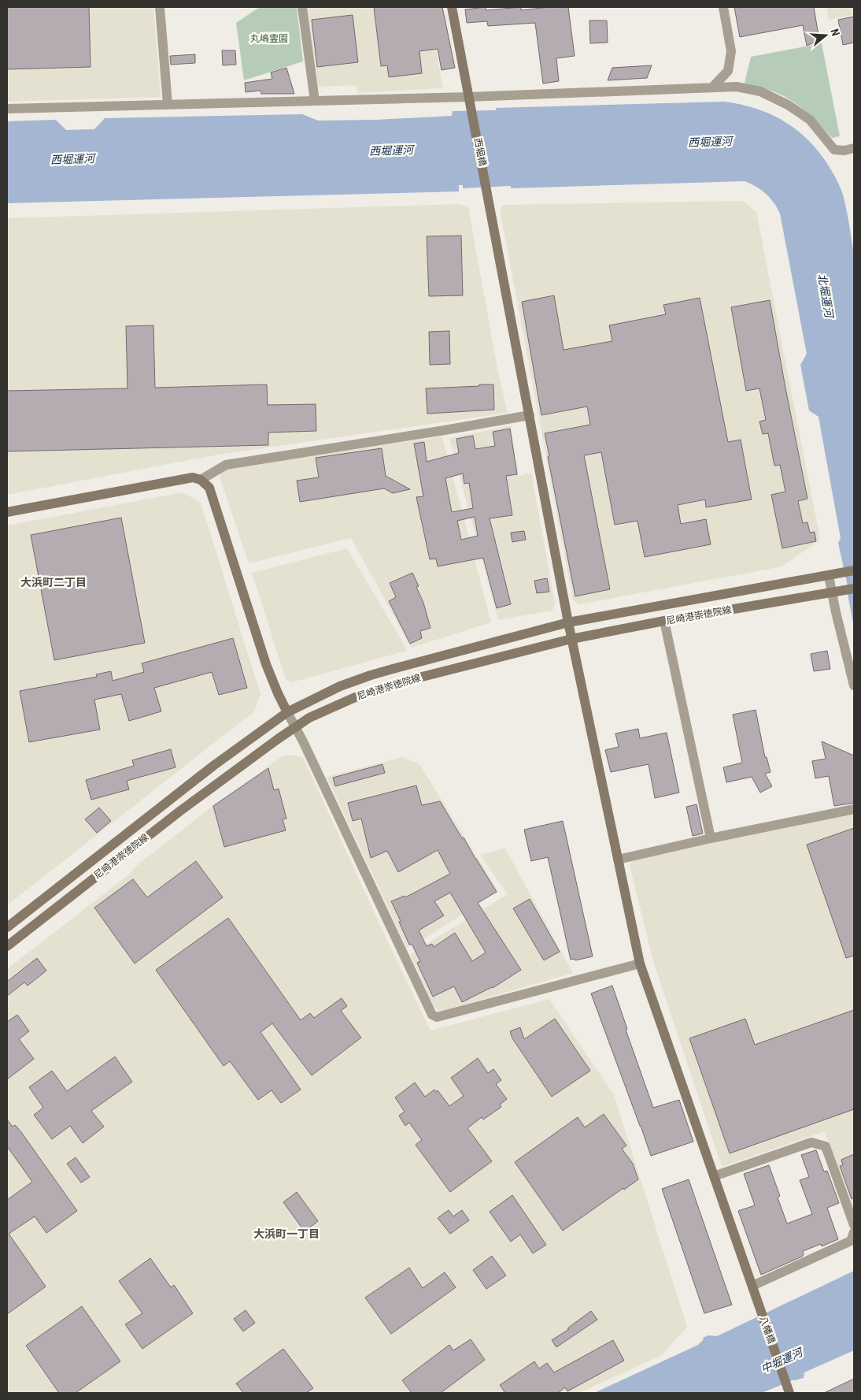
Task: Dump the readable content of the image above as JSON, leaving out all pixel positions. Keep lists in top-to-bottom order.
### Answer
{
  "streets": {
    "street": ["西堀橋", "尼崎港崇徳院線", "八幡橋"]
  },
  "crossings": [
    ["西堀橋", "尼崎港崇徳院線"],
    ["西堀橋", "八幡橋"]
  ],
  "districts": ["大浜町二丁目", "大浜町一丁目"],
  "water": ["西堀運河", "北堀運河", "中堀運河"],
  "parks": ["丸嶋霊園"],
  "north": "right"
}
